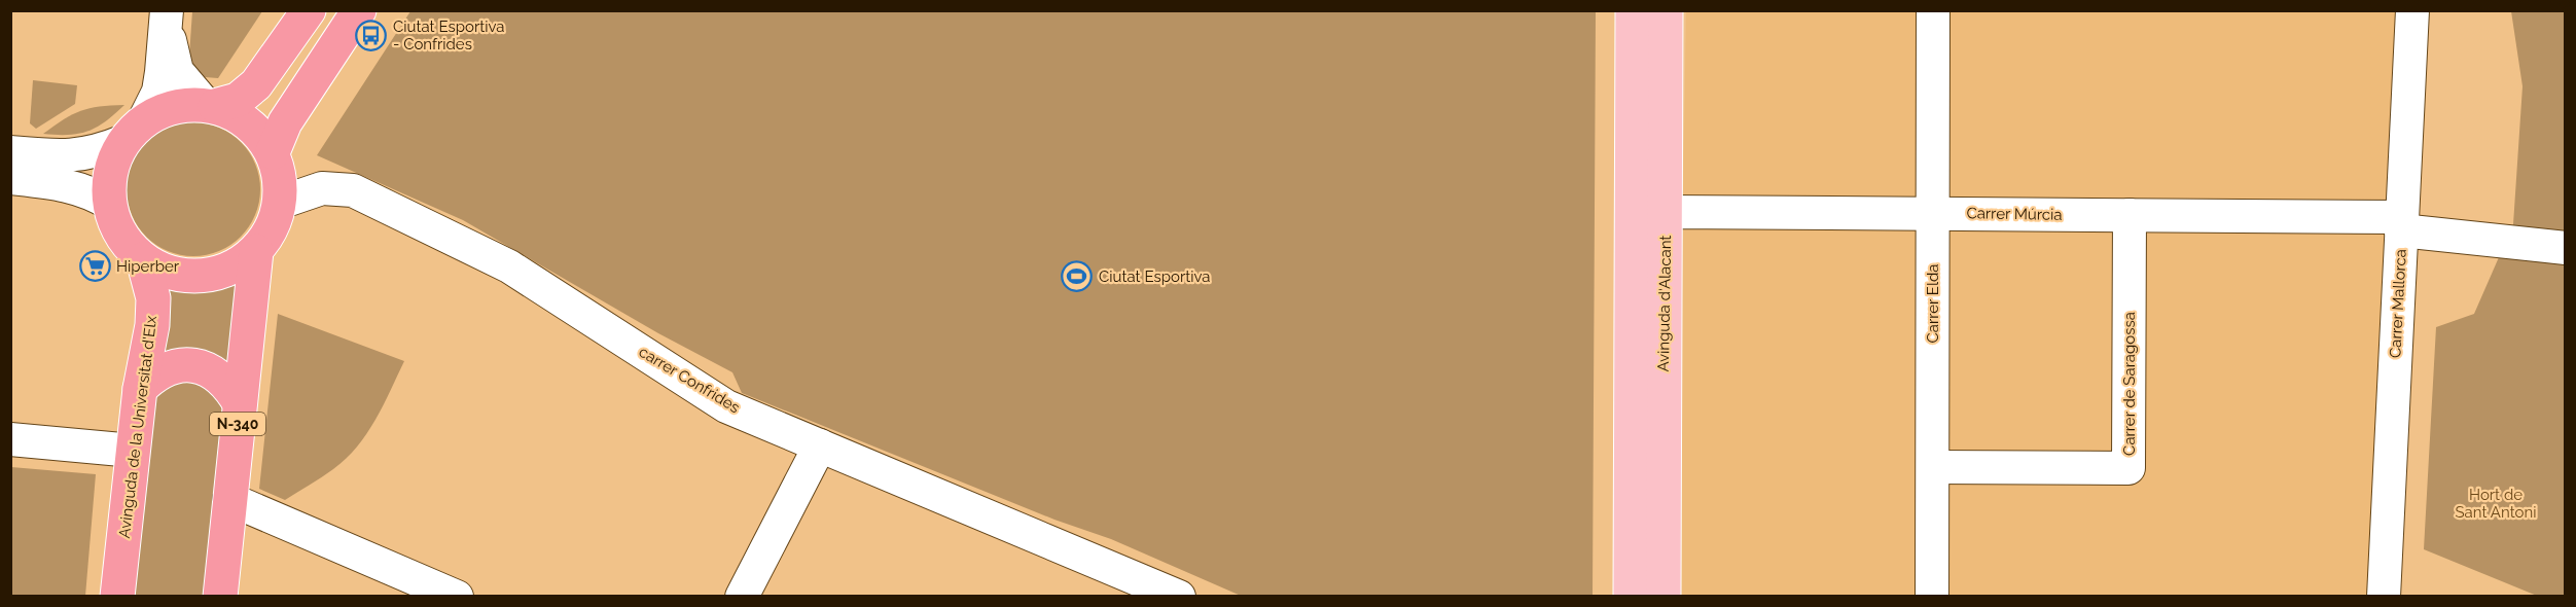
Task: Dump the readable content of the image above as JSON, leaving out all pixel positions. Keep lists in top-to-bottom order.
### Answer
{
  "streets": {
    "highway": ["N-340", "Avinguda de la Universitat d'Elx"],
    "main road": ["Avinguda d'Alacant"],
    "street": [
      "Carrer Múrcia",
      "Carrer Elda",
      "Carrer Mallorca",
      "carrer Confrides",
      "Carrer de Saragossa"
    ]
  },
  "crossings": [
    ["Carrer Múrcia", "Avinguda d'Alacant"],
    ["Carrer Múrcia", "Carrer Elda"],
    ["Carrer Múrcia", "Carrer Mallorca"],
    ["Carrer Múrcia", "Carrer de Saragossa"],
    ["Carrer Elda", "Carrer de Saragossa"],
    ["carrer Confrides", "N-340"],
    ["carrer Confrides", "Avinguda de la Universitat d'Elx"],
    ["N-340", "Avinguda de la Universitat d'Elx"]
  ],
  "parks": ["Hort de Sant Antoni"],
  "places": {
    "bus stop": ["Ciutat Esportiva - Confrides"],
    "supermarket": ["Hiperber"],
    "sports": ["Ciutat Esportiva"]
  }
}
